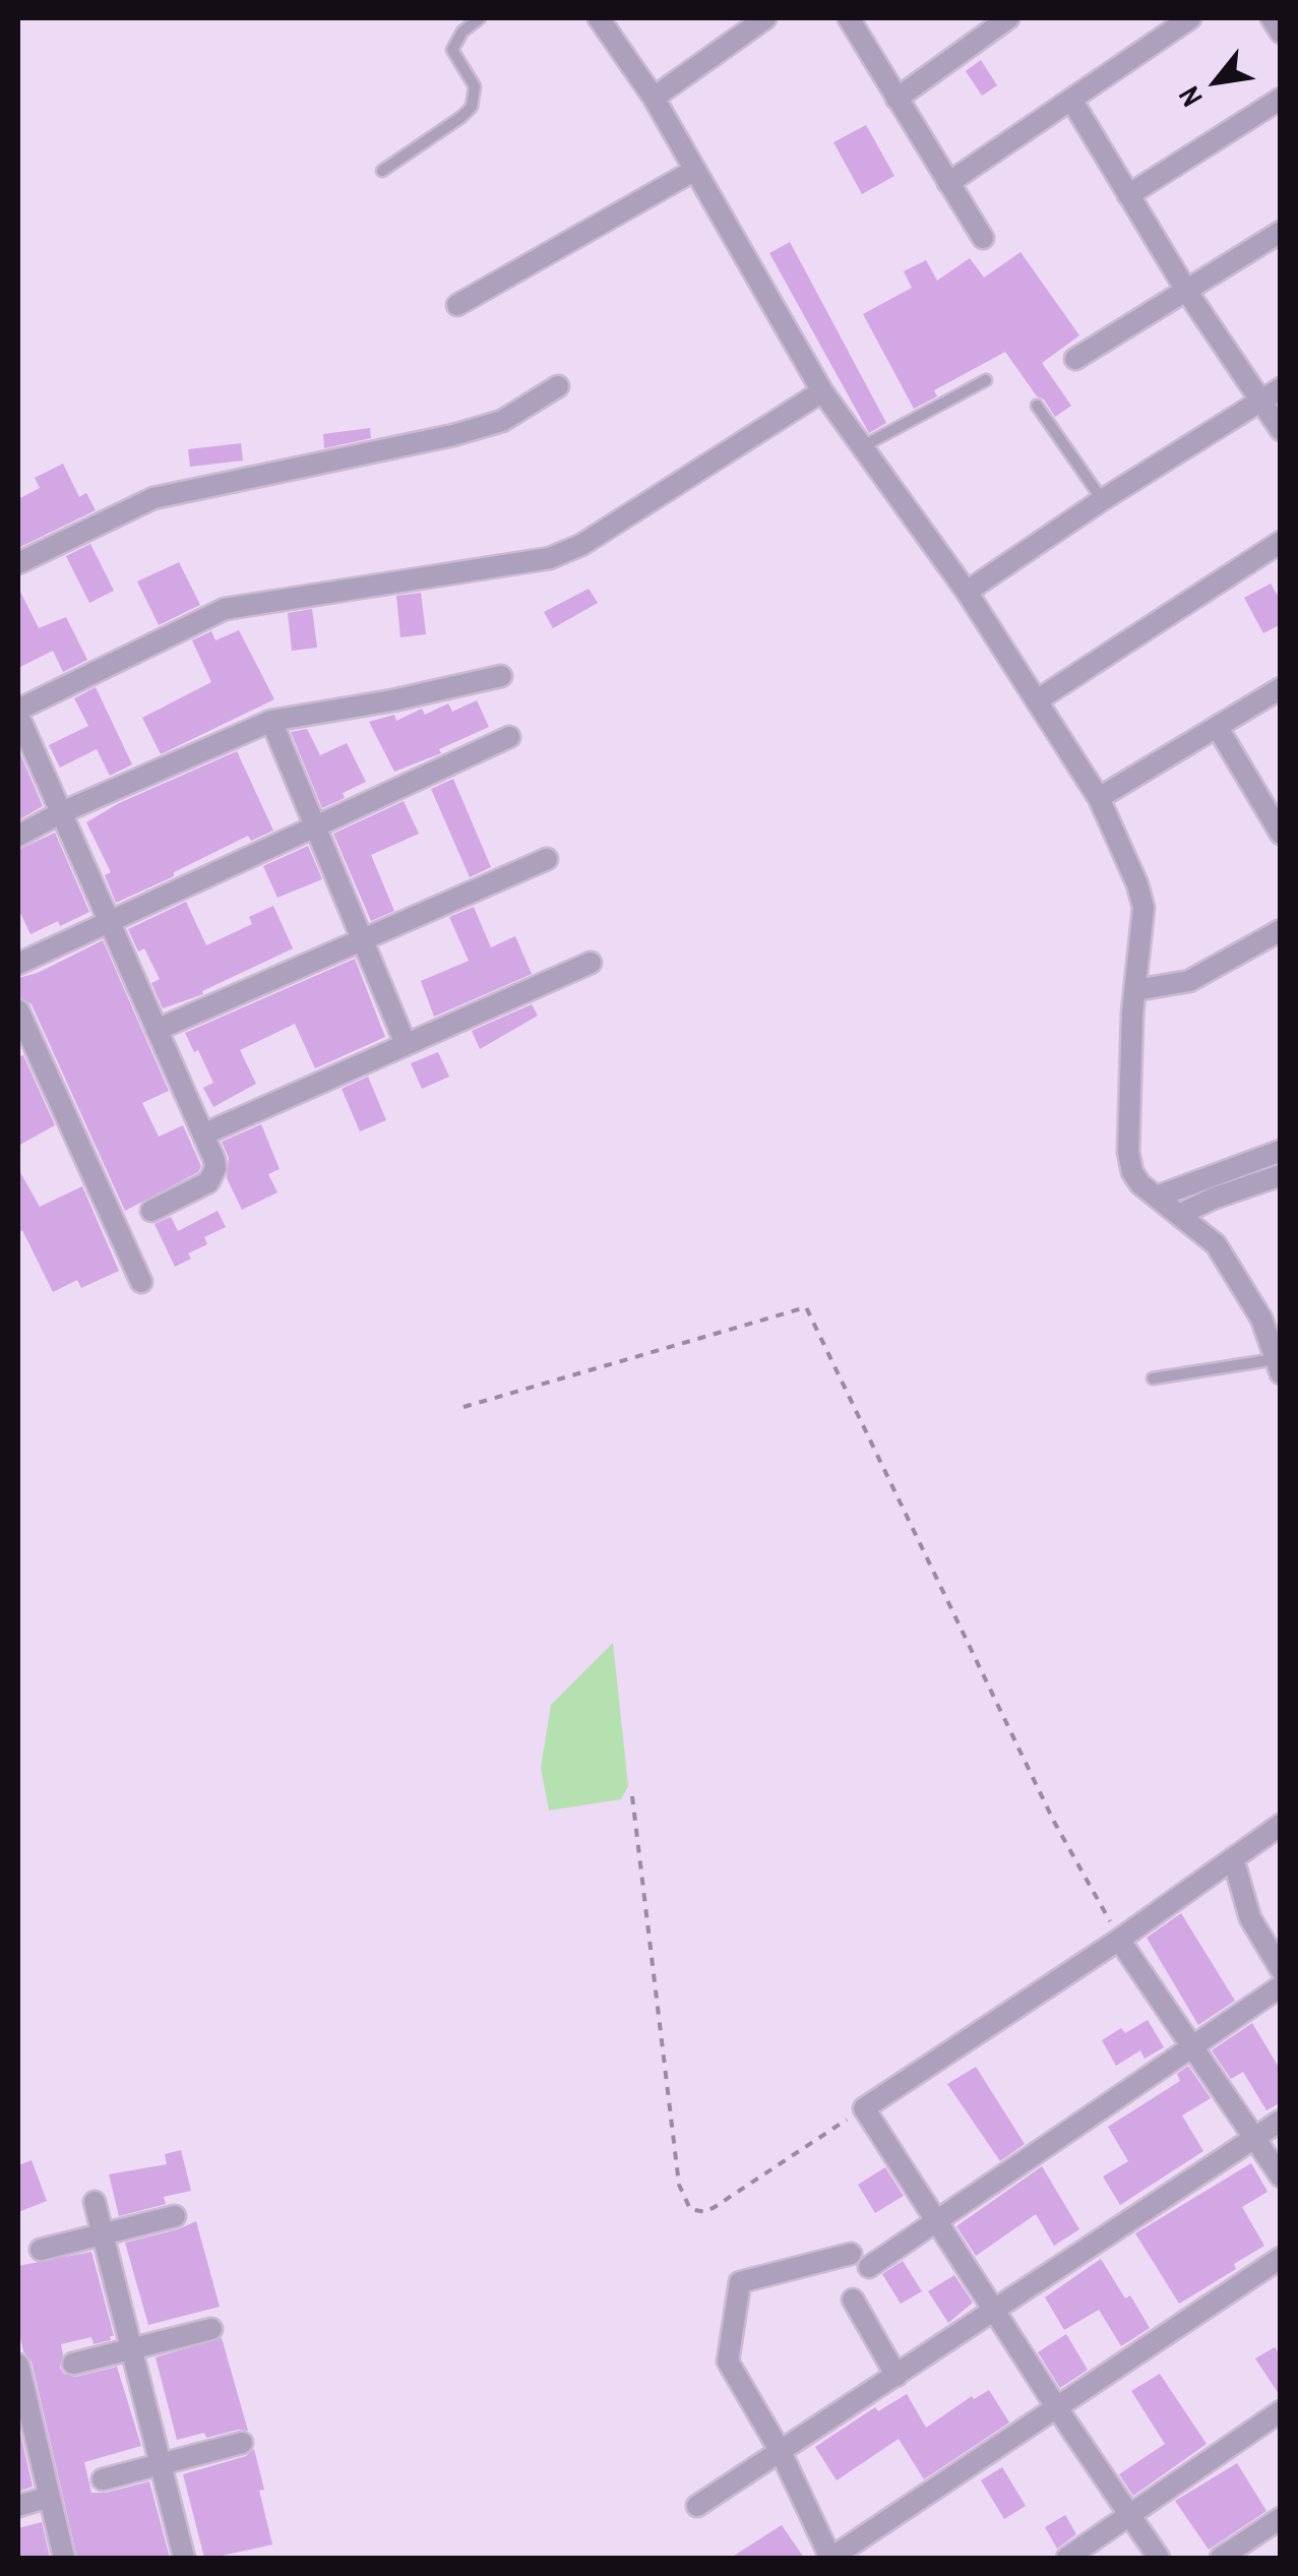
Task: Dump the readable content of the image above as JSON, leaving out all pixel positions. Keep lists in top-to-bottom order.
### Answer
{
  "north": "bottom left"
}
